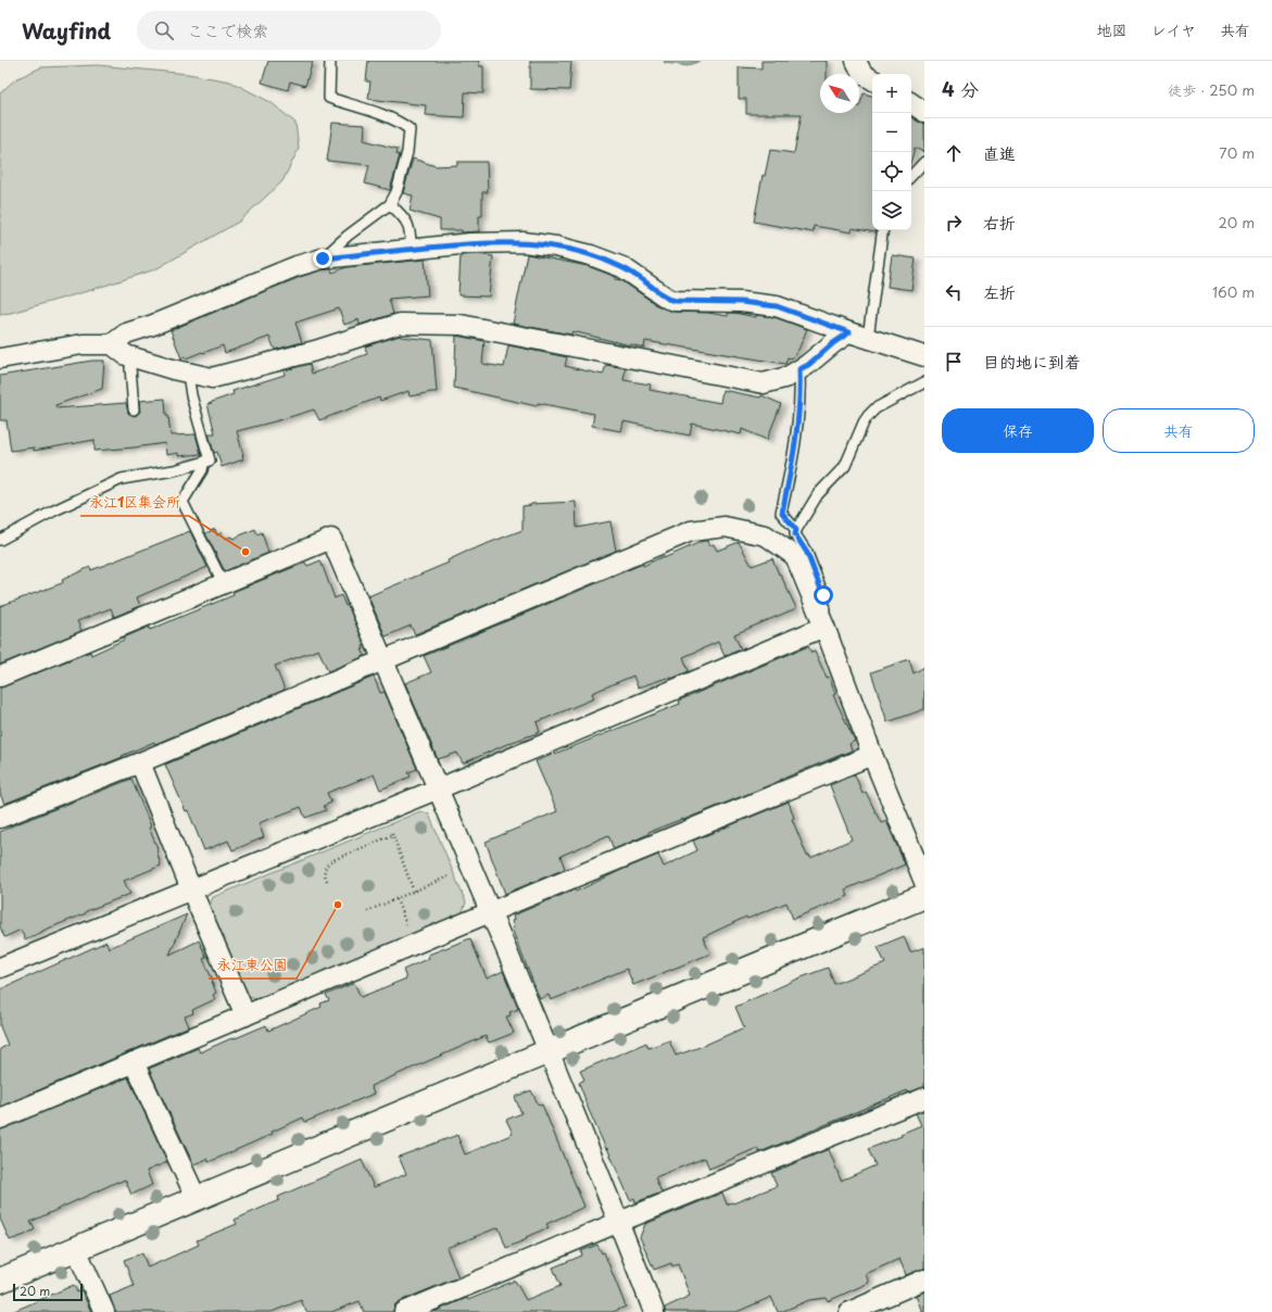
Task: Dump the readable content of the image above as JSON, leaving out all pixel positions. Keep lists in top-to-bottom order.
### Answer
{
  "places": ["永江1区集会所", "永江東公園"],
  "scale_bar": "20 m",
  "north": "top left",
  "page": {
    "header": "Wayfind",
    "search": "ここで検索",
    "nav": ["地図", "レイヤ", "共有"],
    "heading": ["4 分", "徒歩 · 250 m"],
    "map_buttons": ["+", "−"],
    "list": [
      ["直進", "70 m"],
      ["右折", "20 m"],
      ["左折", "160 m"],
      "目的地に到着"
    ],
    "buttons": ["保存", "共有"],
    "scale": "20 m"
  }
}
